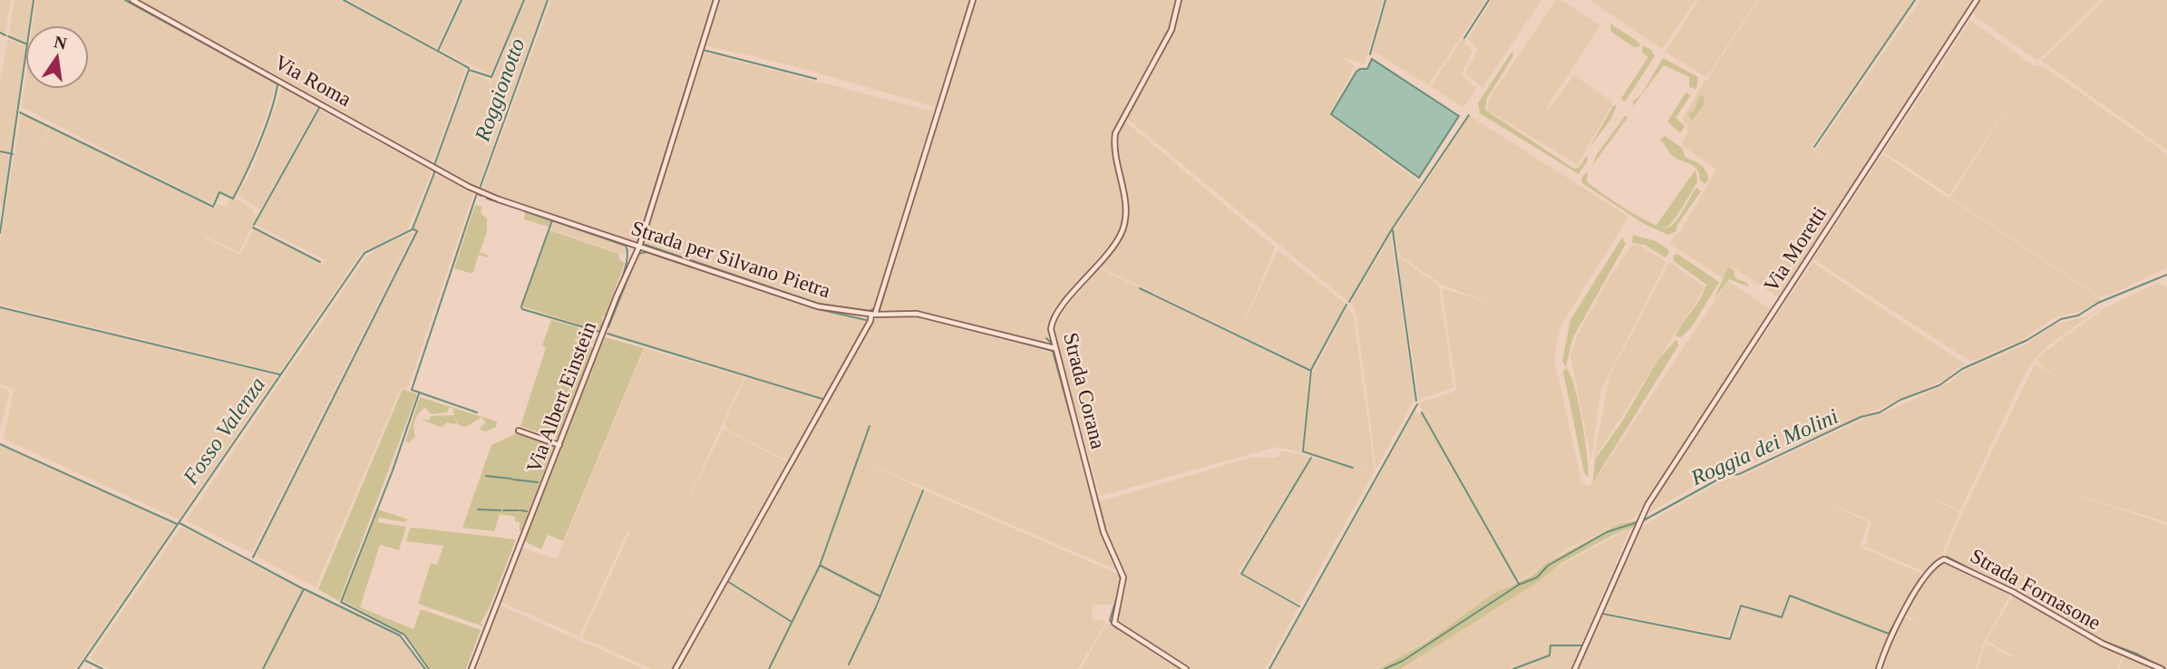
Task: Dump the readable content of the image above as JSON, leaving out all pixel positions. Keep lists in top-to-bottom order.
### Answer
{
  "streets": {
    "street": [
      "Via Roma",
      "Via Moretti",
      "Strada per Silvano Pietra",
      "Strada Corana",
      "Via Albert Einstein",
      "Strada Fornasone"
    ]
  },
  "crossings": [
    ["Via Roma", "Strada per Silvano Pietra"],
    ["Strada per Silvano Pietra", "Strada Corana"],
    ["Strada per Silvano Pietra", "Via Albert Einstein"]
  ],
  "water": ["Roggionotto", "Fosso Valenza", "Roggia dei Molini"],
  "north": "top"
}
